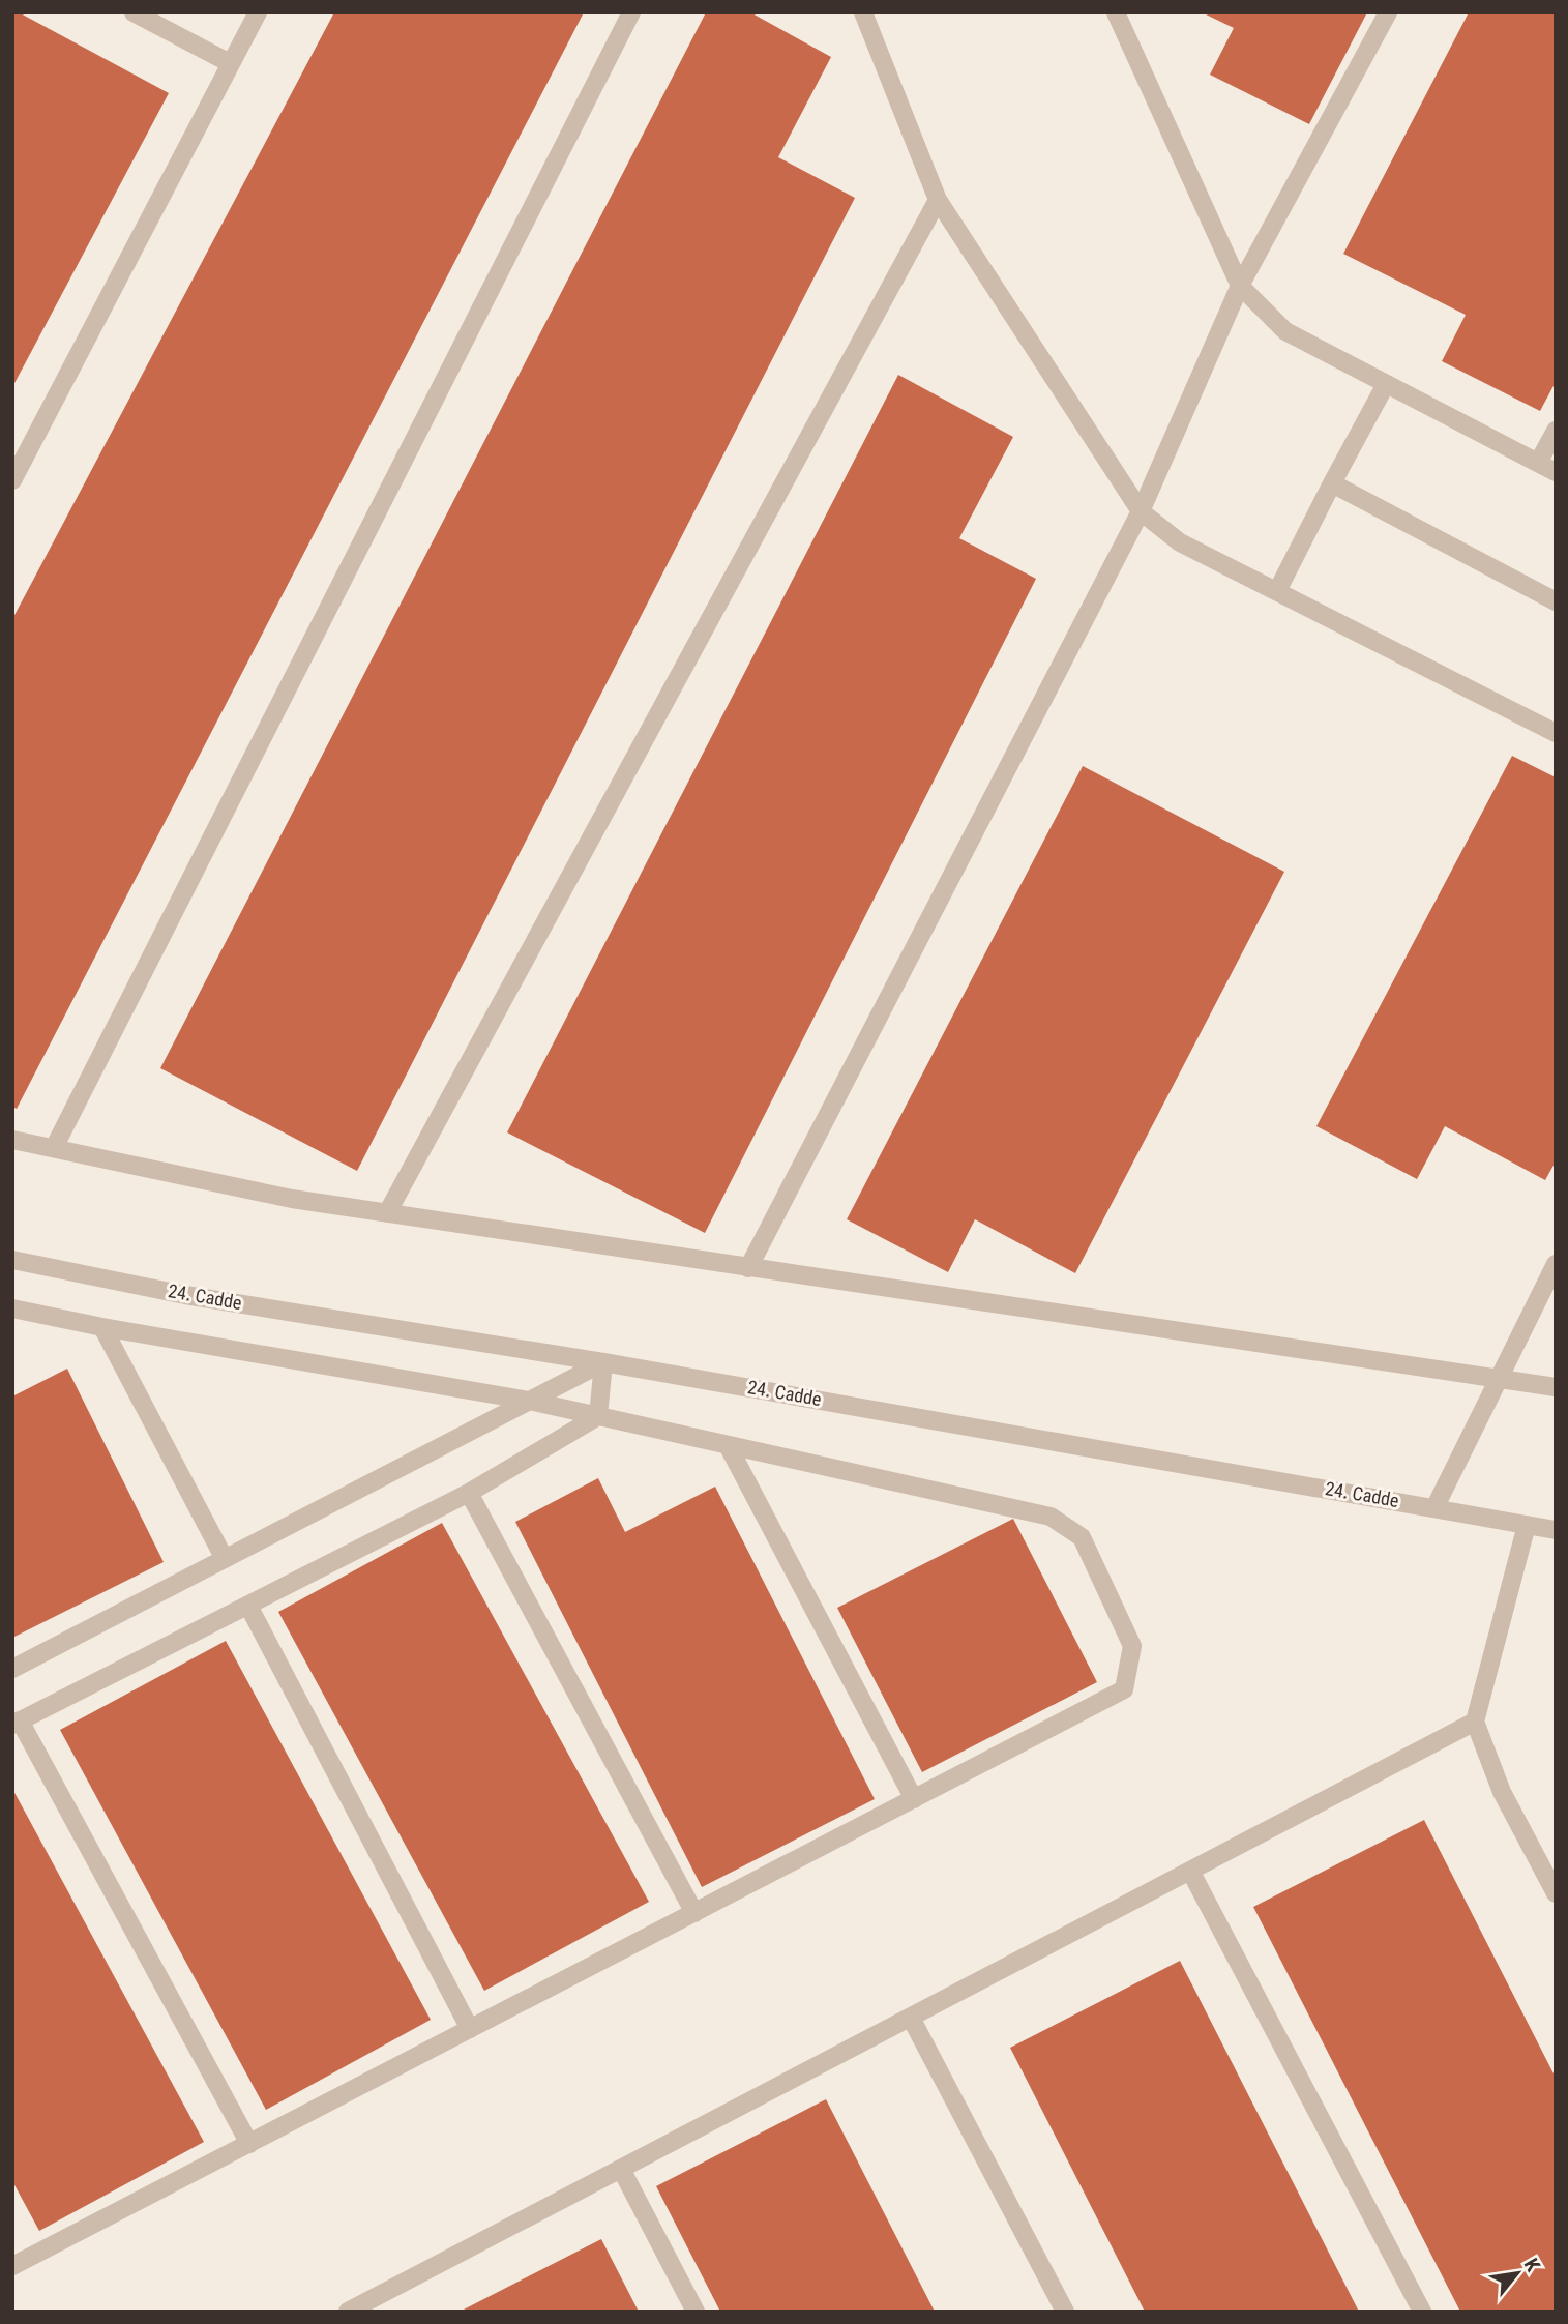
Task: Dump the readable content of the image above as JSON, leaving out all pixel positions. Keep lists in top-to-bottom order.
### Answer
{
  "streets": {
    "street": ["24. Cadde"]
  },
  "north": "top right"
}
